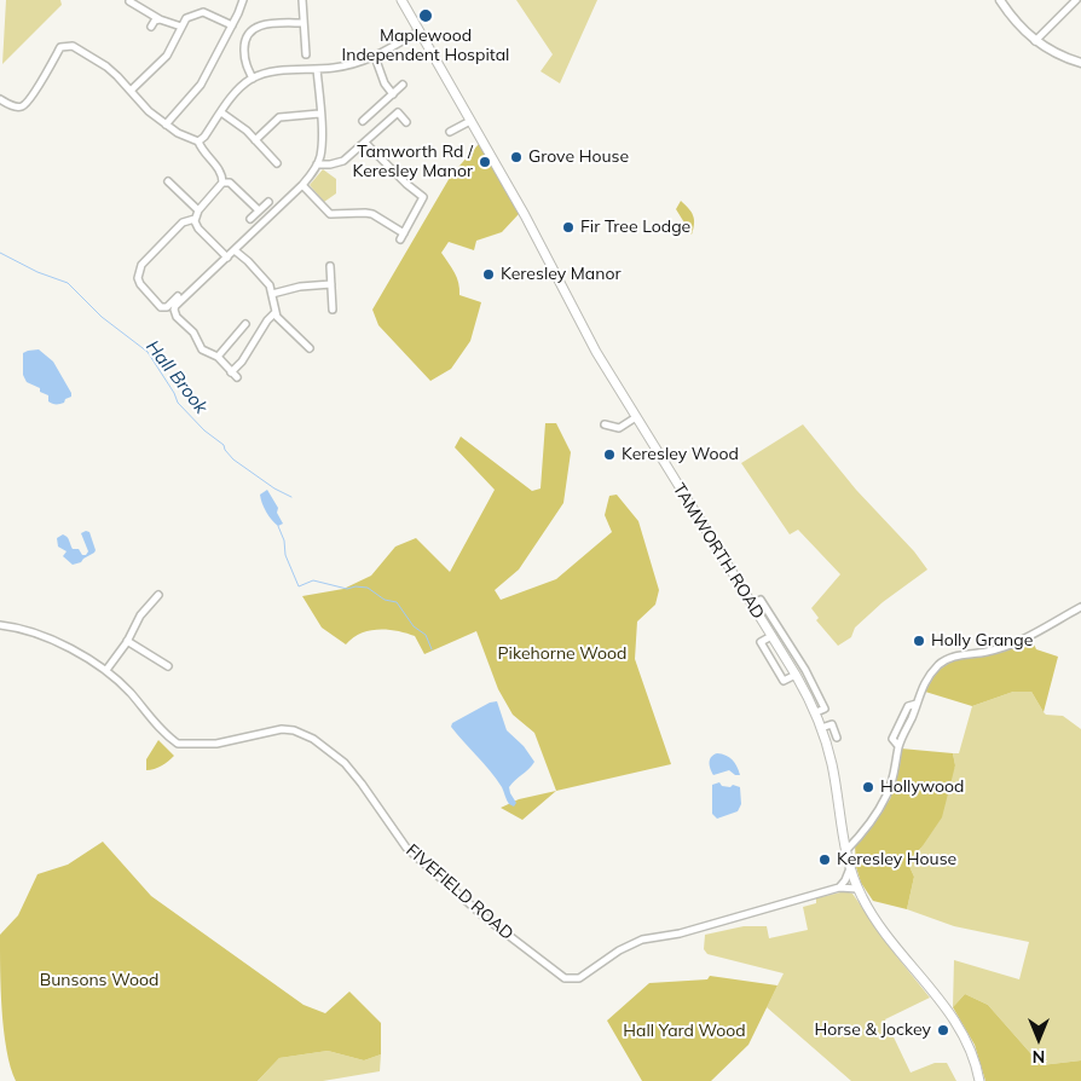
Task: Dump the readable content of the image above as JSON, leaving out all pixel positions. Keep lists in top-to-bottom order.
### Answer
{
  "streets": {
    "main road": ["TAMWORTH ROAD"],
    "street": ["FIVEFIELD ROAD"]
  },
  "crossings": [
    ["TAMWORTH ROAD", "FIVEFIELD ROAD"]
  ],
  "water": ["Hall Brook"],
  "parks": ["Pikehorne Wood", "Bunsons Wood", "Hall Yard Wood"],
  "places": [
    "Maplewood Independent Hospital",
    "Grove House",
    "Tamworth Rd / Keresley Manor",
    "Fir Tree Lodge",
    "Keresley Manor",
    "Keresley Wood",
    "Holly Grange",
    "Hollywood",
    "Keresley House",
    "Horse & Jockey"
  ],
  "north": "bottom"
}
